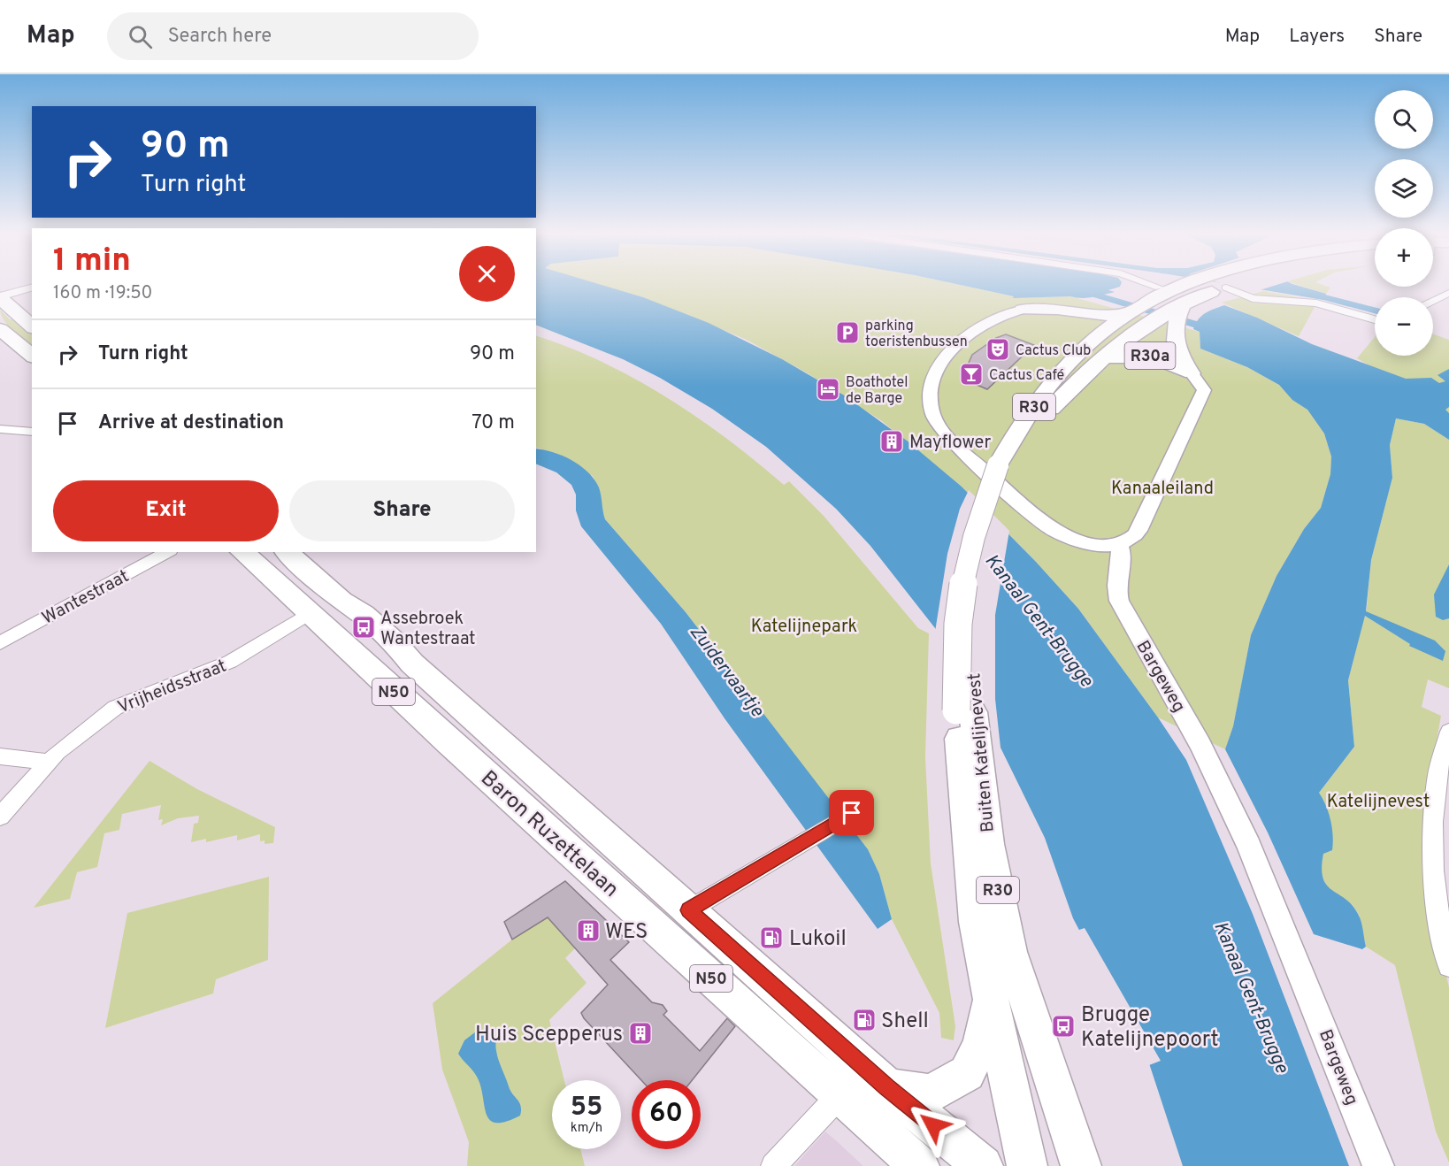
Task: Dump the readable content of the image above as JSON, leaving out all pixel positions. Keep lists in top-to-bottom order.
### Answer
{
  "streets": {
    "main road": [
      "R30a",
      "R30",
      "N50",
      "Buiten Katelijnevest",
      "Baron Ruzettelaan"
    ],
    "street": ["Wantestraat", "Bargeweg", "Vrijheidsstraat"]
  },
  "crossings": [
    ["R30a", "R30"],
    ["R30a", "Bargeweg"],
    ["R30a", "Buiten Katelijnevest"],
    ["R30", "Buiten Katelijnevest"],
    ["R30", "Baron Ruzettelaan"],
    ["Vrijheidsstraat", "Baron Ruzettelaan"]
  ],
  "water": ["Kanaal Gent-Brugge", "Zuidervaartje"],
  "parks": ["Kanaaleiland", "Katelijnepark", "Katelijnevest"],
  "places": {
    "parking": ["parking toeristenbussen"],
    "theatre": ["Cactus Club"],
    "bar": ["Cactus Café"],
    "hotel": ["Boathotel de Barge"],
    "building": ["Mayflower", "WES", "Huis Scepperus"],
    "bus stop": ["Assebroek Wantestraat", "Brugge Katelijnepoort"],
    "fuel station": ["Lukoil", "Shell"]
  },
  "page": {
    "header": "Map",
    "search": "Search here",
    "nav": ["Map", "Layers", "Share"],
    "map_buttons": ["+", "−"],
    "turn": ["90 m", "Turn right"],
    "heading": ["1 min", "160 m · 19:50"],
    "list": [
      {
        "name": "Turn right",
        "value": "90 m"
      },
      {
        "name": "Arrive at destination",
        "value": "70 m"
      }
    ],
    "buttons": ["Exit", "Share"],
    "speed": "55 km/h",
    "limit": "60"
  }
}
